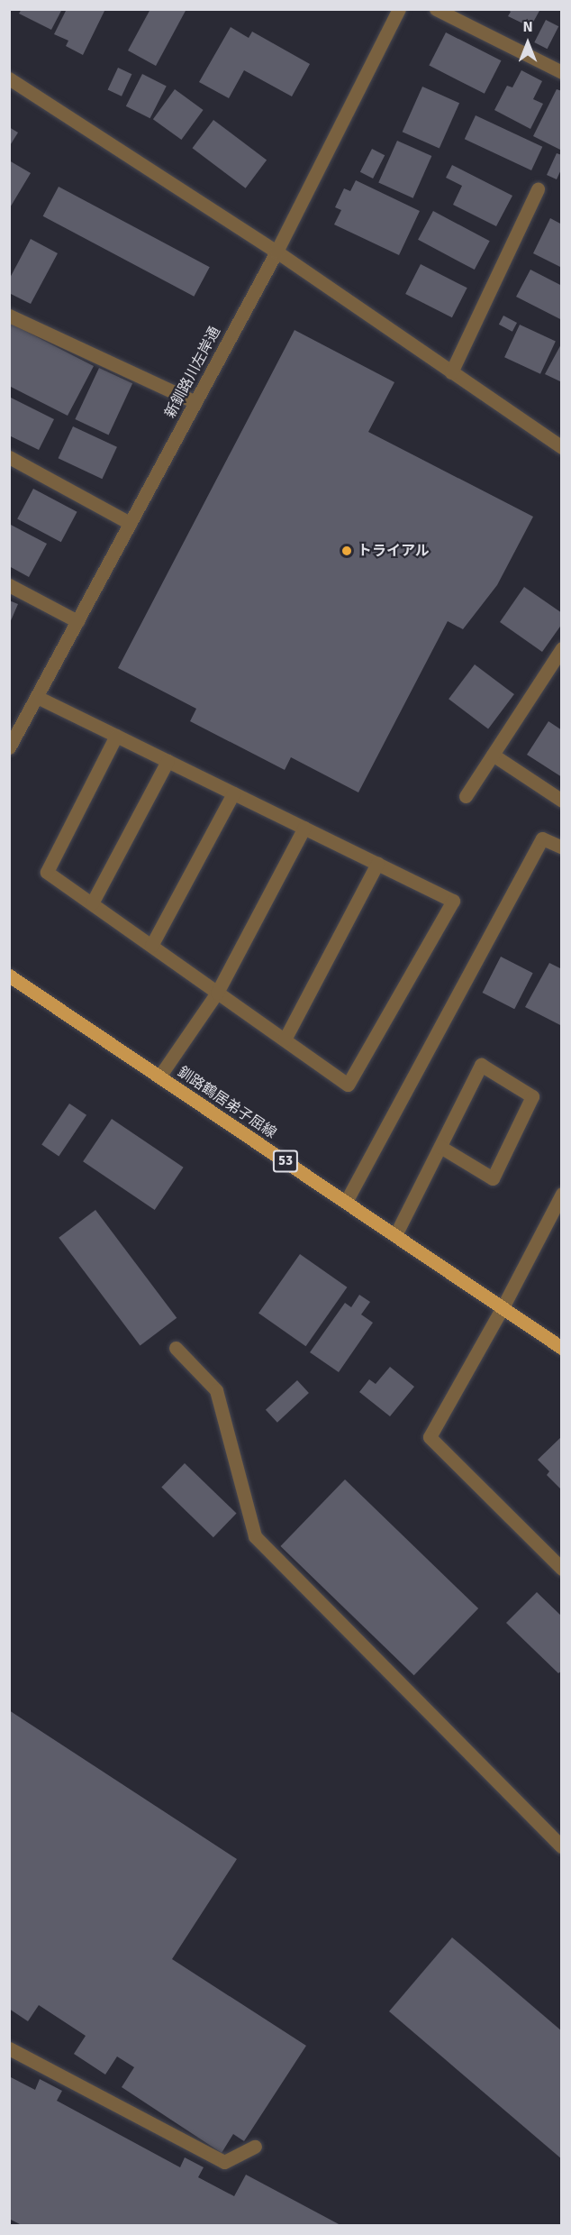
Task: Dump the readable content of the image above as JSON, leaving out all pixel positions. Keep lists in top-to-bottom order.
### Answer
{
  "streets": {
    "main road": ["釧路鶴居弟子屈線", "53"],
    "street": ["新釧路川左岸通"]
  },
  "places": ["トライアル"],
  "north": "top"
}
